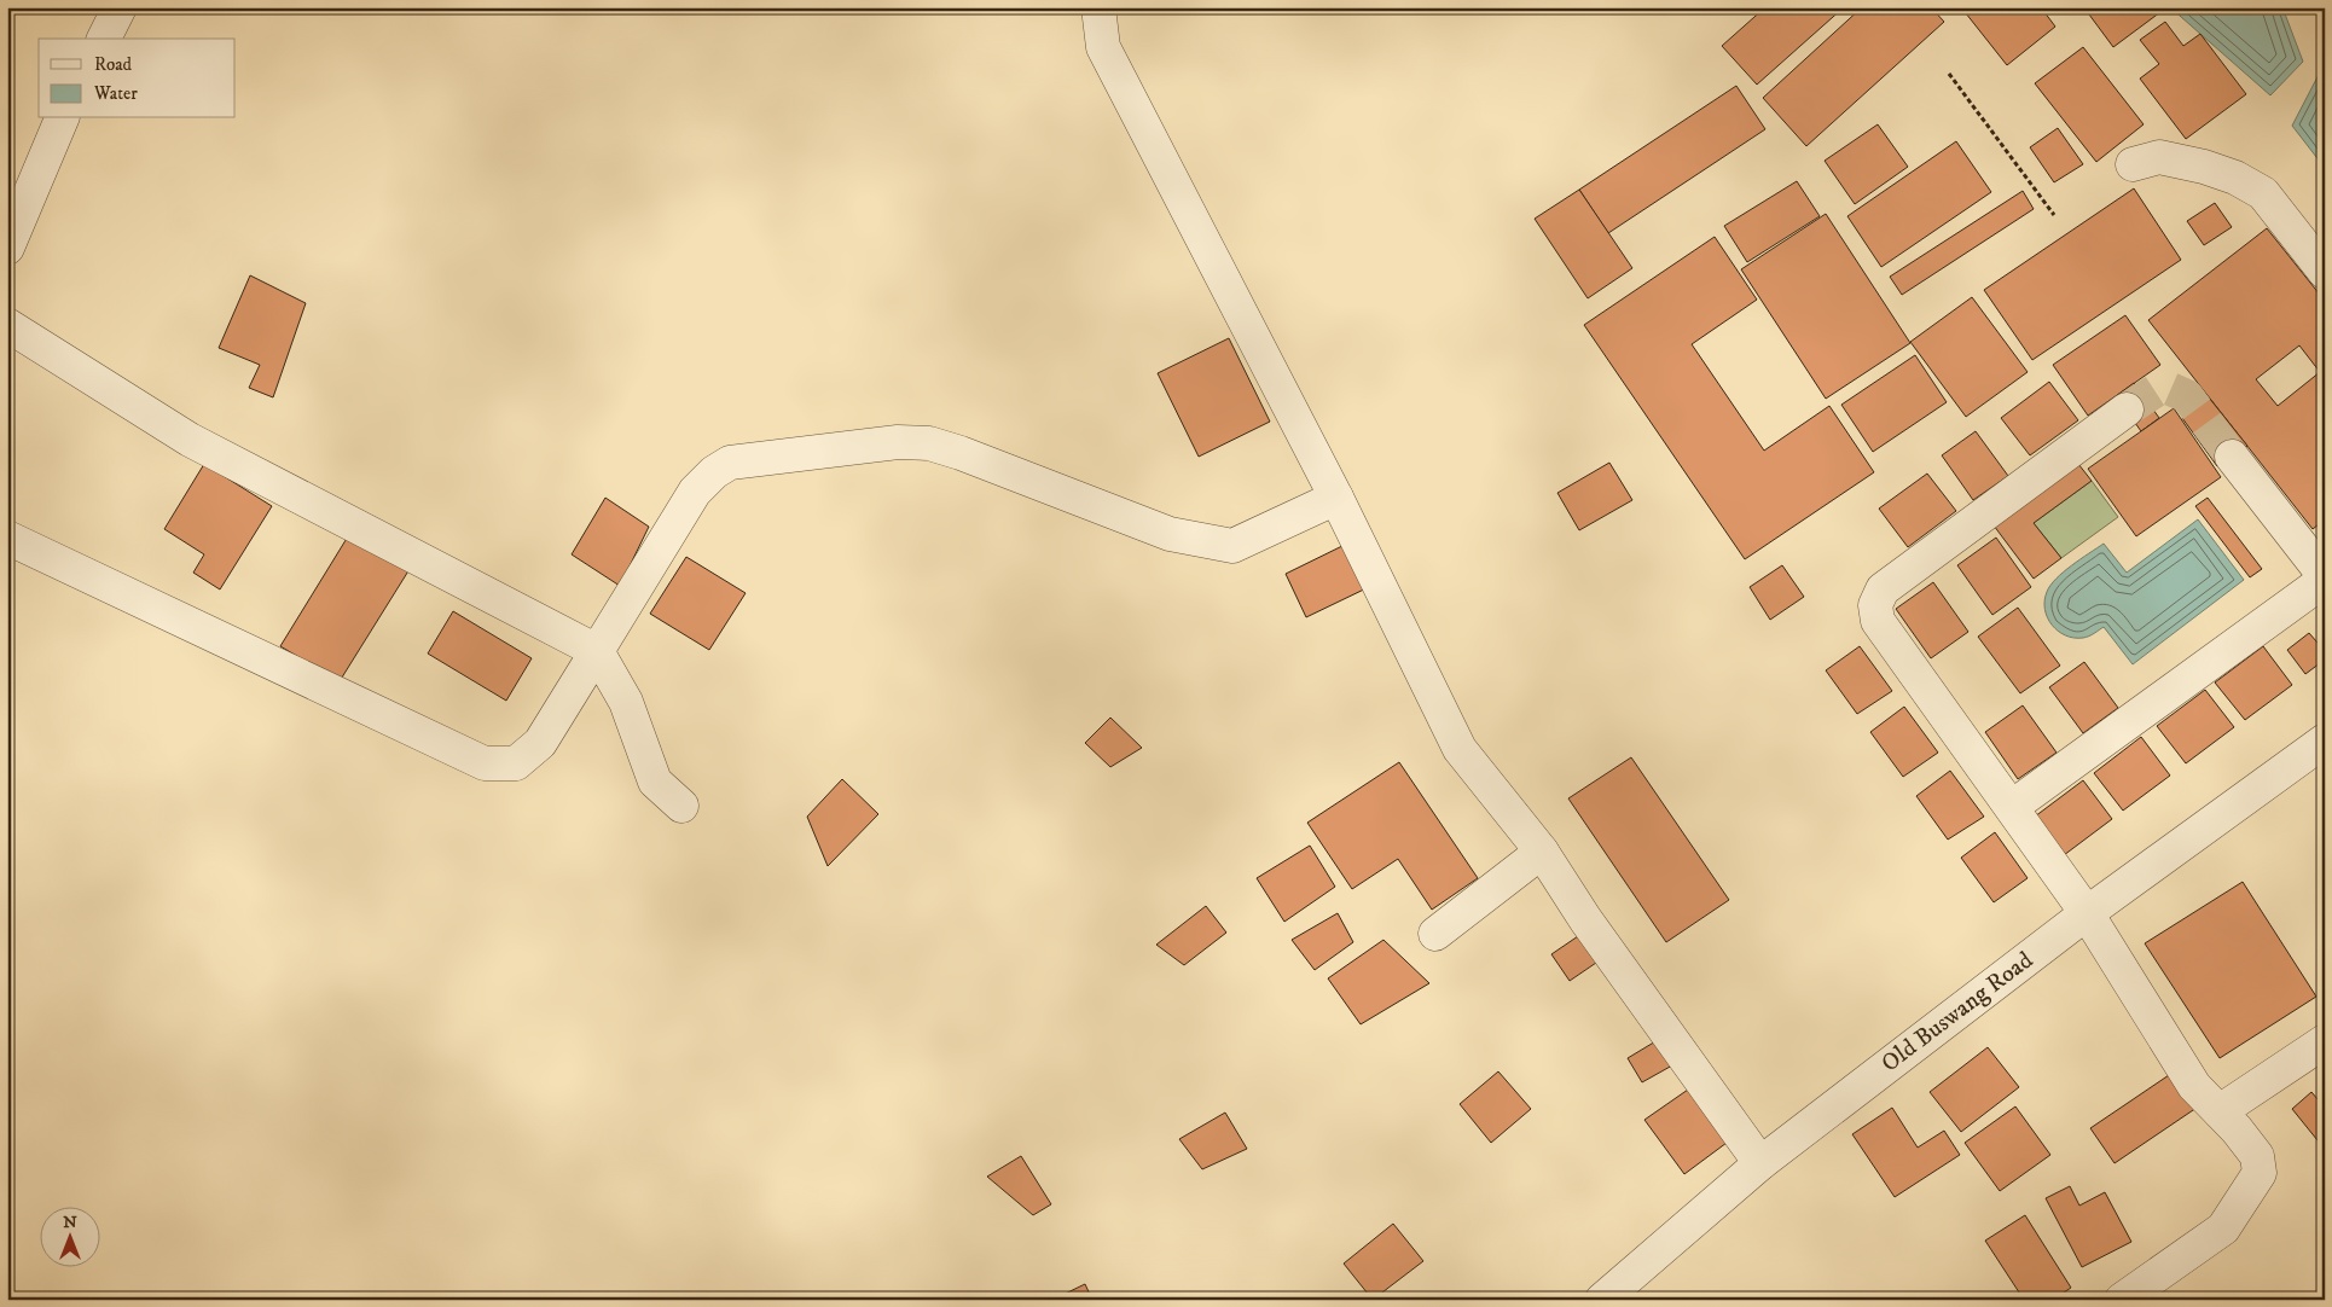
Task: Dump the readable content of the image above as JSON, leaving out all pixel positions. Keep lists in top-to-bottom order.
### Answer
{
  "streets": {
    "street": ["Old Buswang Road"]
  },
  "legend": ["Road", "Water"],
  "north": "top"
}
